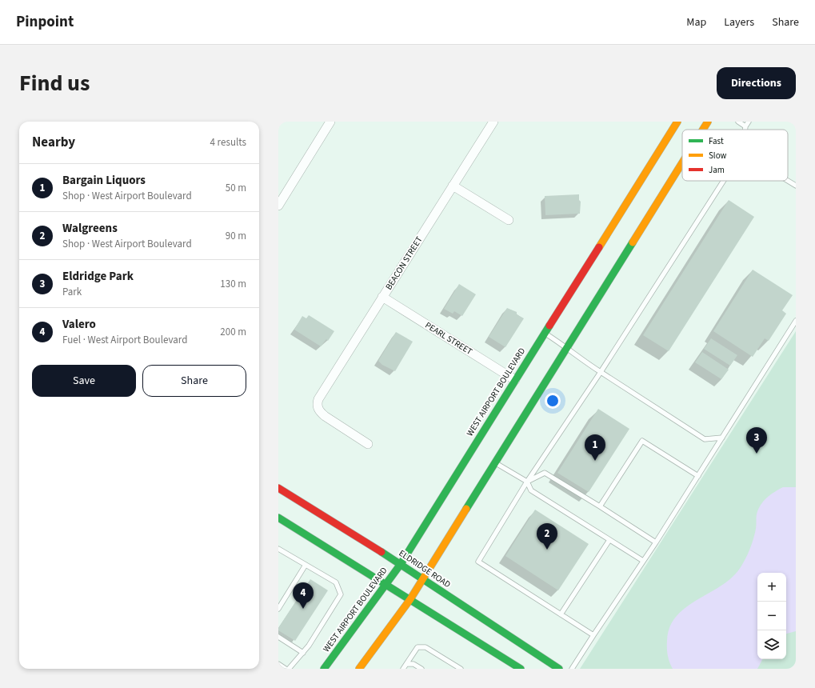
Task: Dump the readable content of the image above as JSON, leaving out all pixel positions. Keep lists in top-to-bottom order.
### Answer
{
  "streets": {
    "main road": ["WEST AIRPORT BOULEVARD", "ELDRIDGE ROAD"],
    "street": ["BEACON STREET", "PEARL STREET"]
  },
  "crossings": [
    ["BEACON STREET", "PEARL STREET"],
    ["PEARL STREET", "WEST AIRPORT BOULEVARD"],
    ["WEST AIRPORT BOULEVARD", "ELDRIDGE ROAD"]
  ],
  "legend": ["Fast", "Slow", "Jam"],
  "page": {
    "header": "Pinpoint",
    "nav": ["Map", "Layers", "Share"],
    "title": "Find us",
    "buttons": [
      "Directions",
      ["Save", "Share"]
    ],
    "heading": ["Nearby", "4 results"],
    "list": [
      {
        "mark": "1",
        "name": "Bargain Liquors",
        "note": "Shop · West Airport Boulevard",
        "value": "50 m"
      },
      {
        "mark": "2",
        "name": "Walgreens",
        "note": "Shop · West Airport Boulevard",
        "value": "90 m"
      },
      {
        "mark": "3",
        "name": "Eldridge Park",
        "note": "Park",
        "value": "130 m"
      },
      {
        "mark": "4",
        "name": "Valero",
        "note": "Fuel · West Airport Boulevard",
        "value": "200 m"
      }
    ],
    "pins": [
      "3",
      "1",
      "2",
      "4"
    ],
    "map_buttons": ["+", "−"]
  }
}
